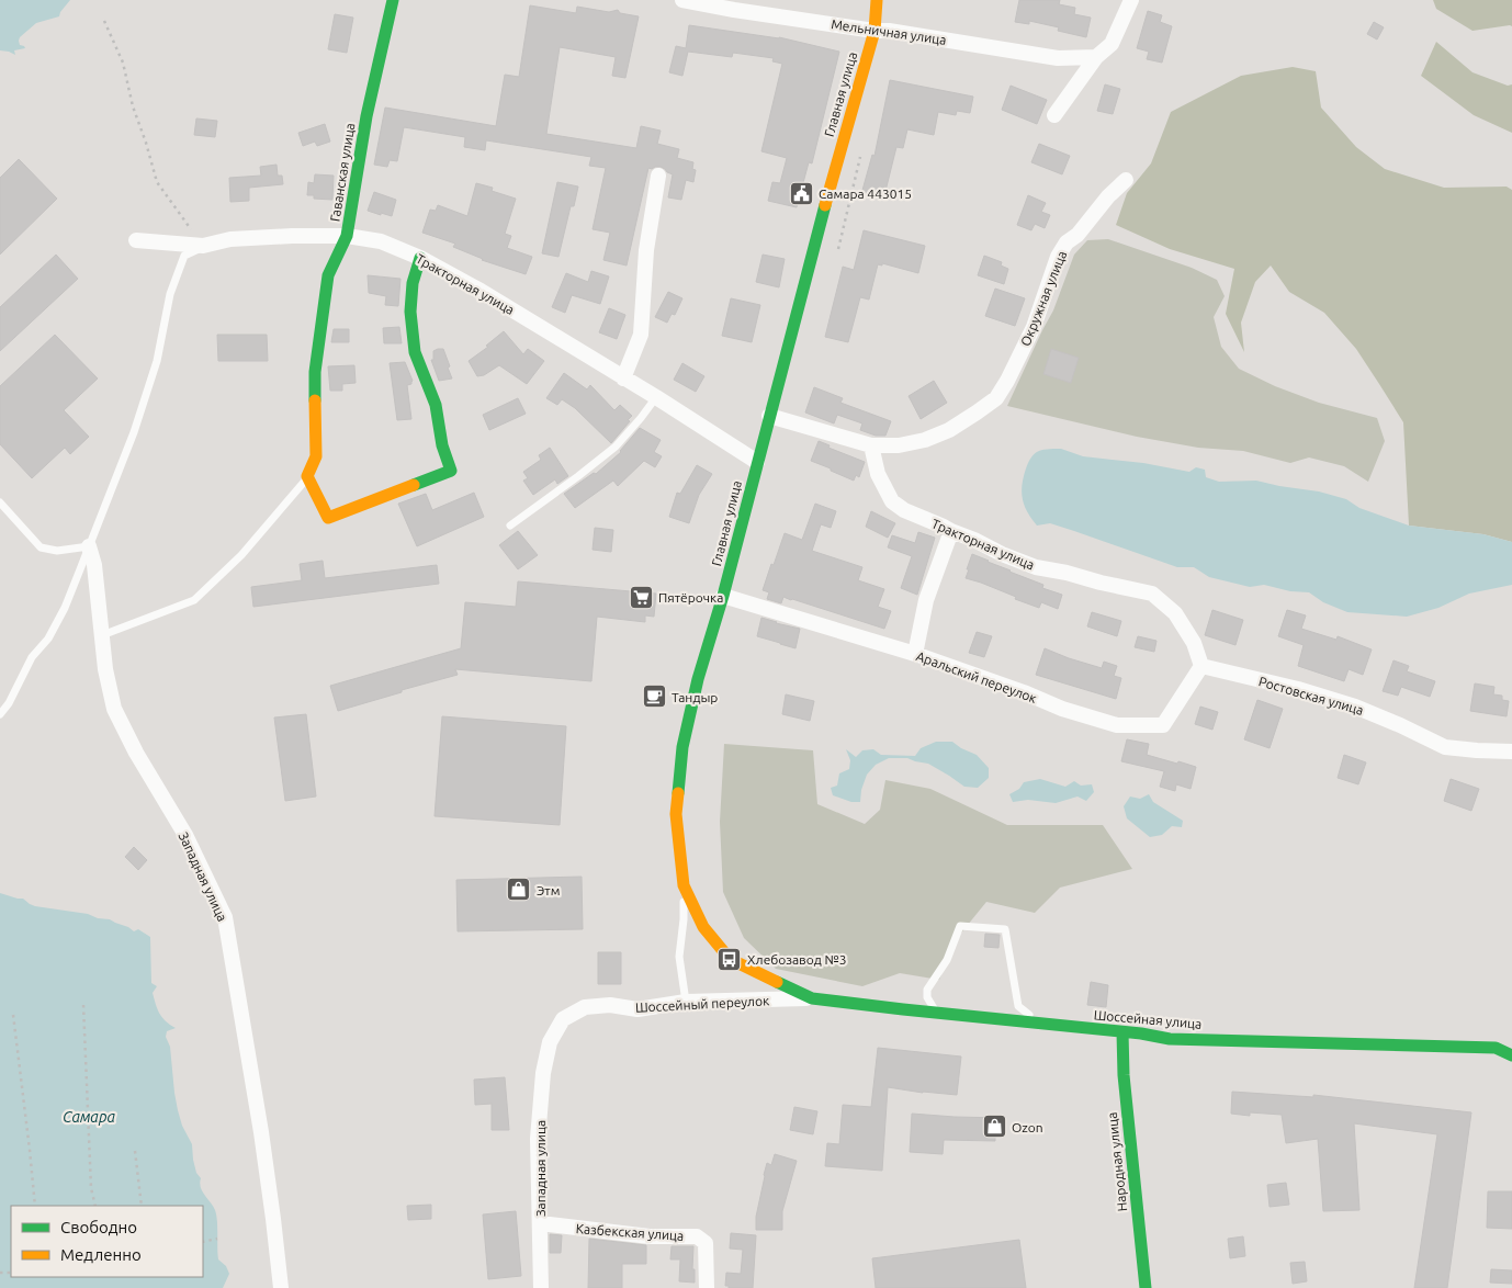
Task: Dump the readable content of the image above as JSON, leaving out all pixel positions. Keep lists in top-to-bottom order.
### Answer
{
  "streets": {
    "main road": [
      "Главная улица",
      "Гаванская улица",
      "Шоссейная улица",
      "Народная улица"
    ],
    "street": [
      "Мельничная улица",
      "Тракторная улица",
      "Окружная улица",
      "Аральский переулок",
      "Ростовская улица",
      "Западная улица",
      "Шоссейный переулок",
      "Казбекская улица"
    ]
  },
  "crossings": [
    ["Мельничная улица", "Главная улица"],
    ["Главная улица", "Тракторная улица"],
    ["Главная улица", "Аральский переулок"],
    ["Главная улица", "Шоссейный переулок"],
    ["Главная улица", "Шоссейная улица"],
    ["Гаванская улица", "Тракторная улица"],
    ["Тракторная улица", "Окружная улица"],
    ["Тракторная улица", "Аральский переулок"],
    ["Тракторная улица", "Ростовская улица"],
    ["Аральский переулок", "Ростовская улица"],
    ["Западная улица", "Шоссейный переулок"],
    ["Западная улица", "Казбекская улица"],
    ["Шоссейный переулок", "Шоссейная улица"],
    ["Шоссейная улица", "Народная улица"]
  ],
  "water": ["Самара"],
  "places": {
    "public building": ["Самара 443015"],
    "supermarket": ["Пятёрочка"],
    "cafe": ["Тандыр"],
    "shop": ["Этм", "Ozon"],
    "bus stop": ["Хлебозавод №3"]
  },
  "legend": ["Свободно", "Медленно"]
}
